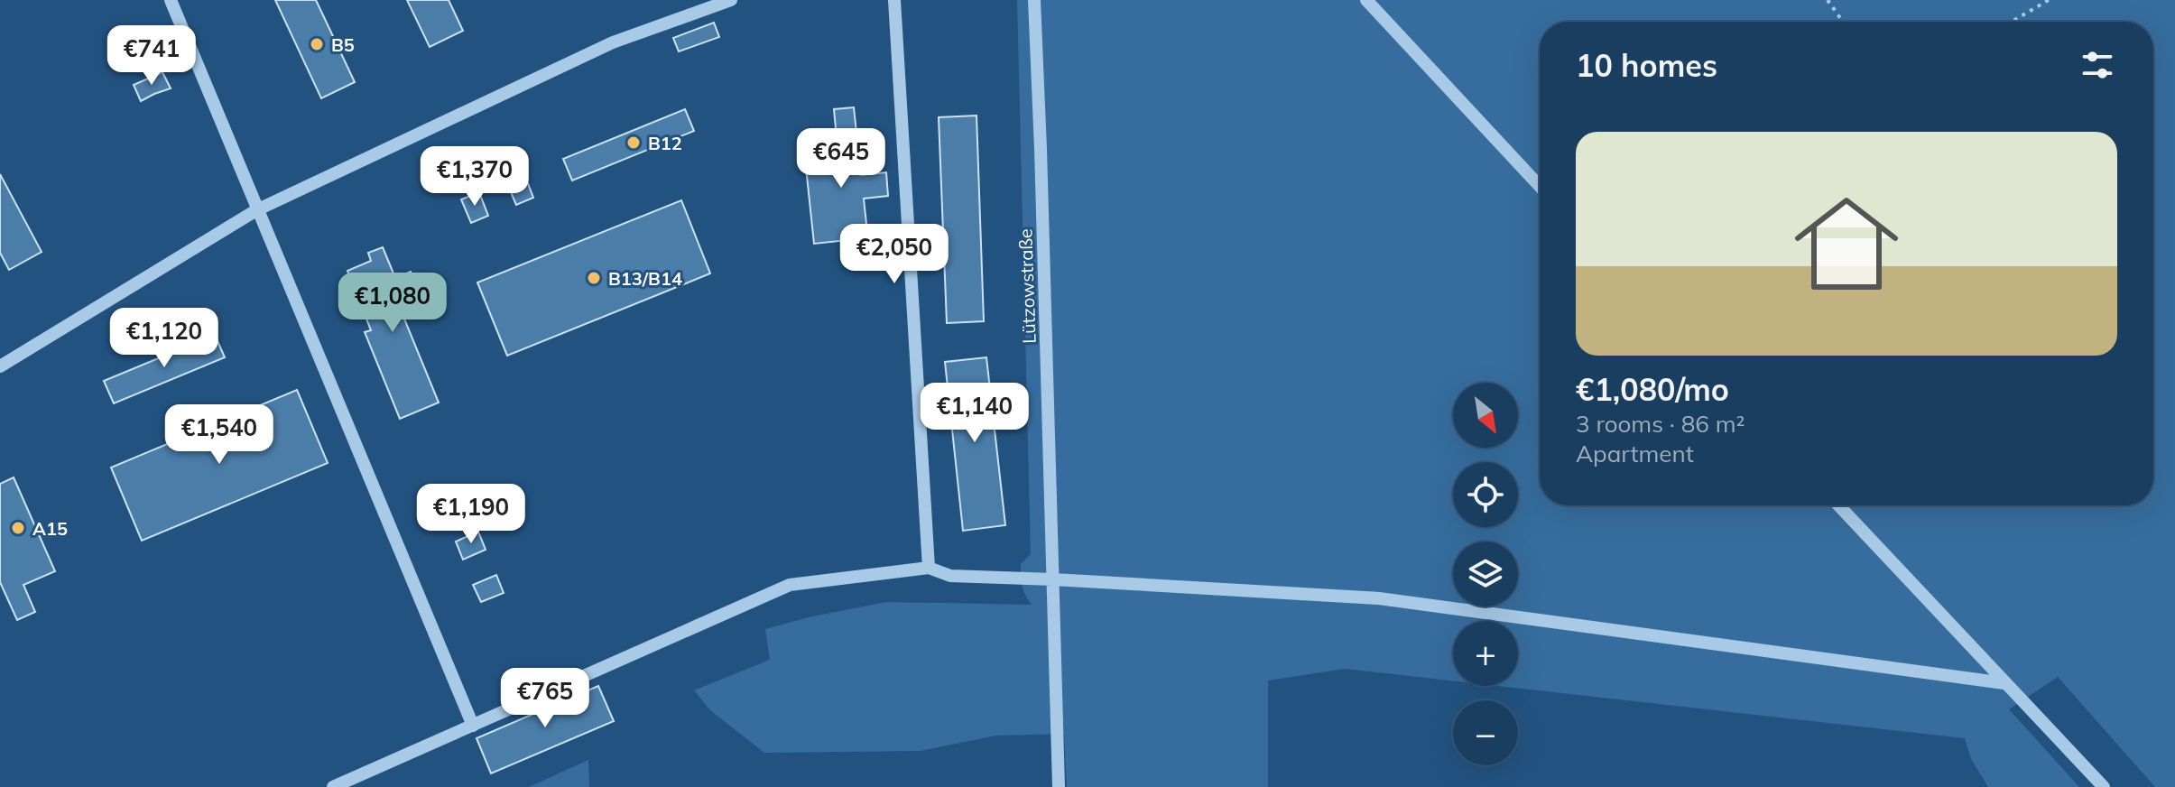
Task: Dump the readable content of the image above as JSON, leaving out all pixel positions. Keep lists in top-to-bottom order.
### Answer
{
  "streets": {
    "street": ["Lützowstraße"]
  },
  "places": [
    "B5",
    "B12",
    "B13/B14",
    "A15"
  ],
  "north": "bottom right",
  "page": {
    "heading": "10 homes",
    "price": [
      "€741",
      "€645",
      "€1,370",
      "€2,050",
      "€1,080",
      "€1,120",
      "€1,140",
      "€1,540",
      "€1,190",
      "€765"
    ],
    "list": [
      {
        "name": "€1,080/mo",
        "note": "3 rooms · 86 m² · Apartment"
      }
    ],
    "map_buttons": ["+", "−"]
  }
}
